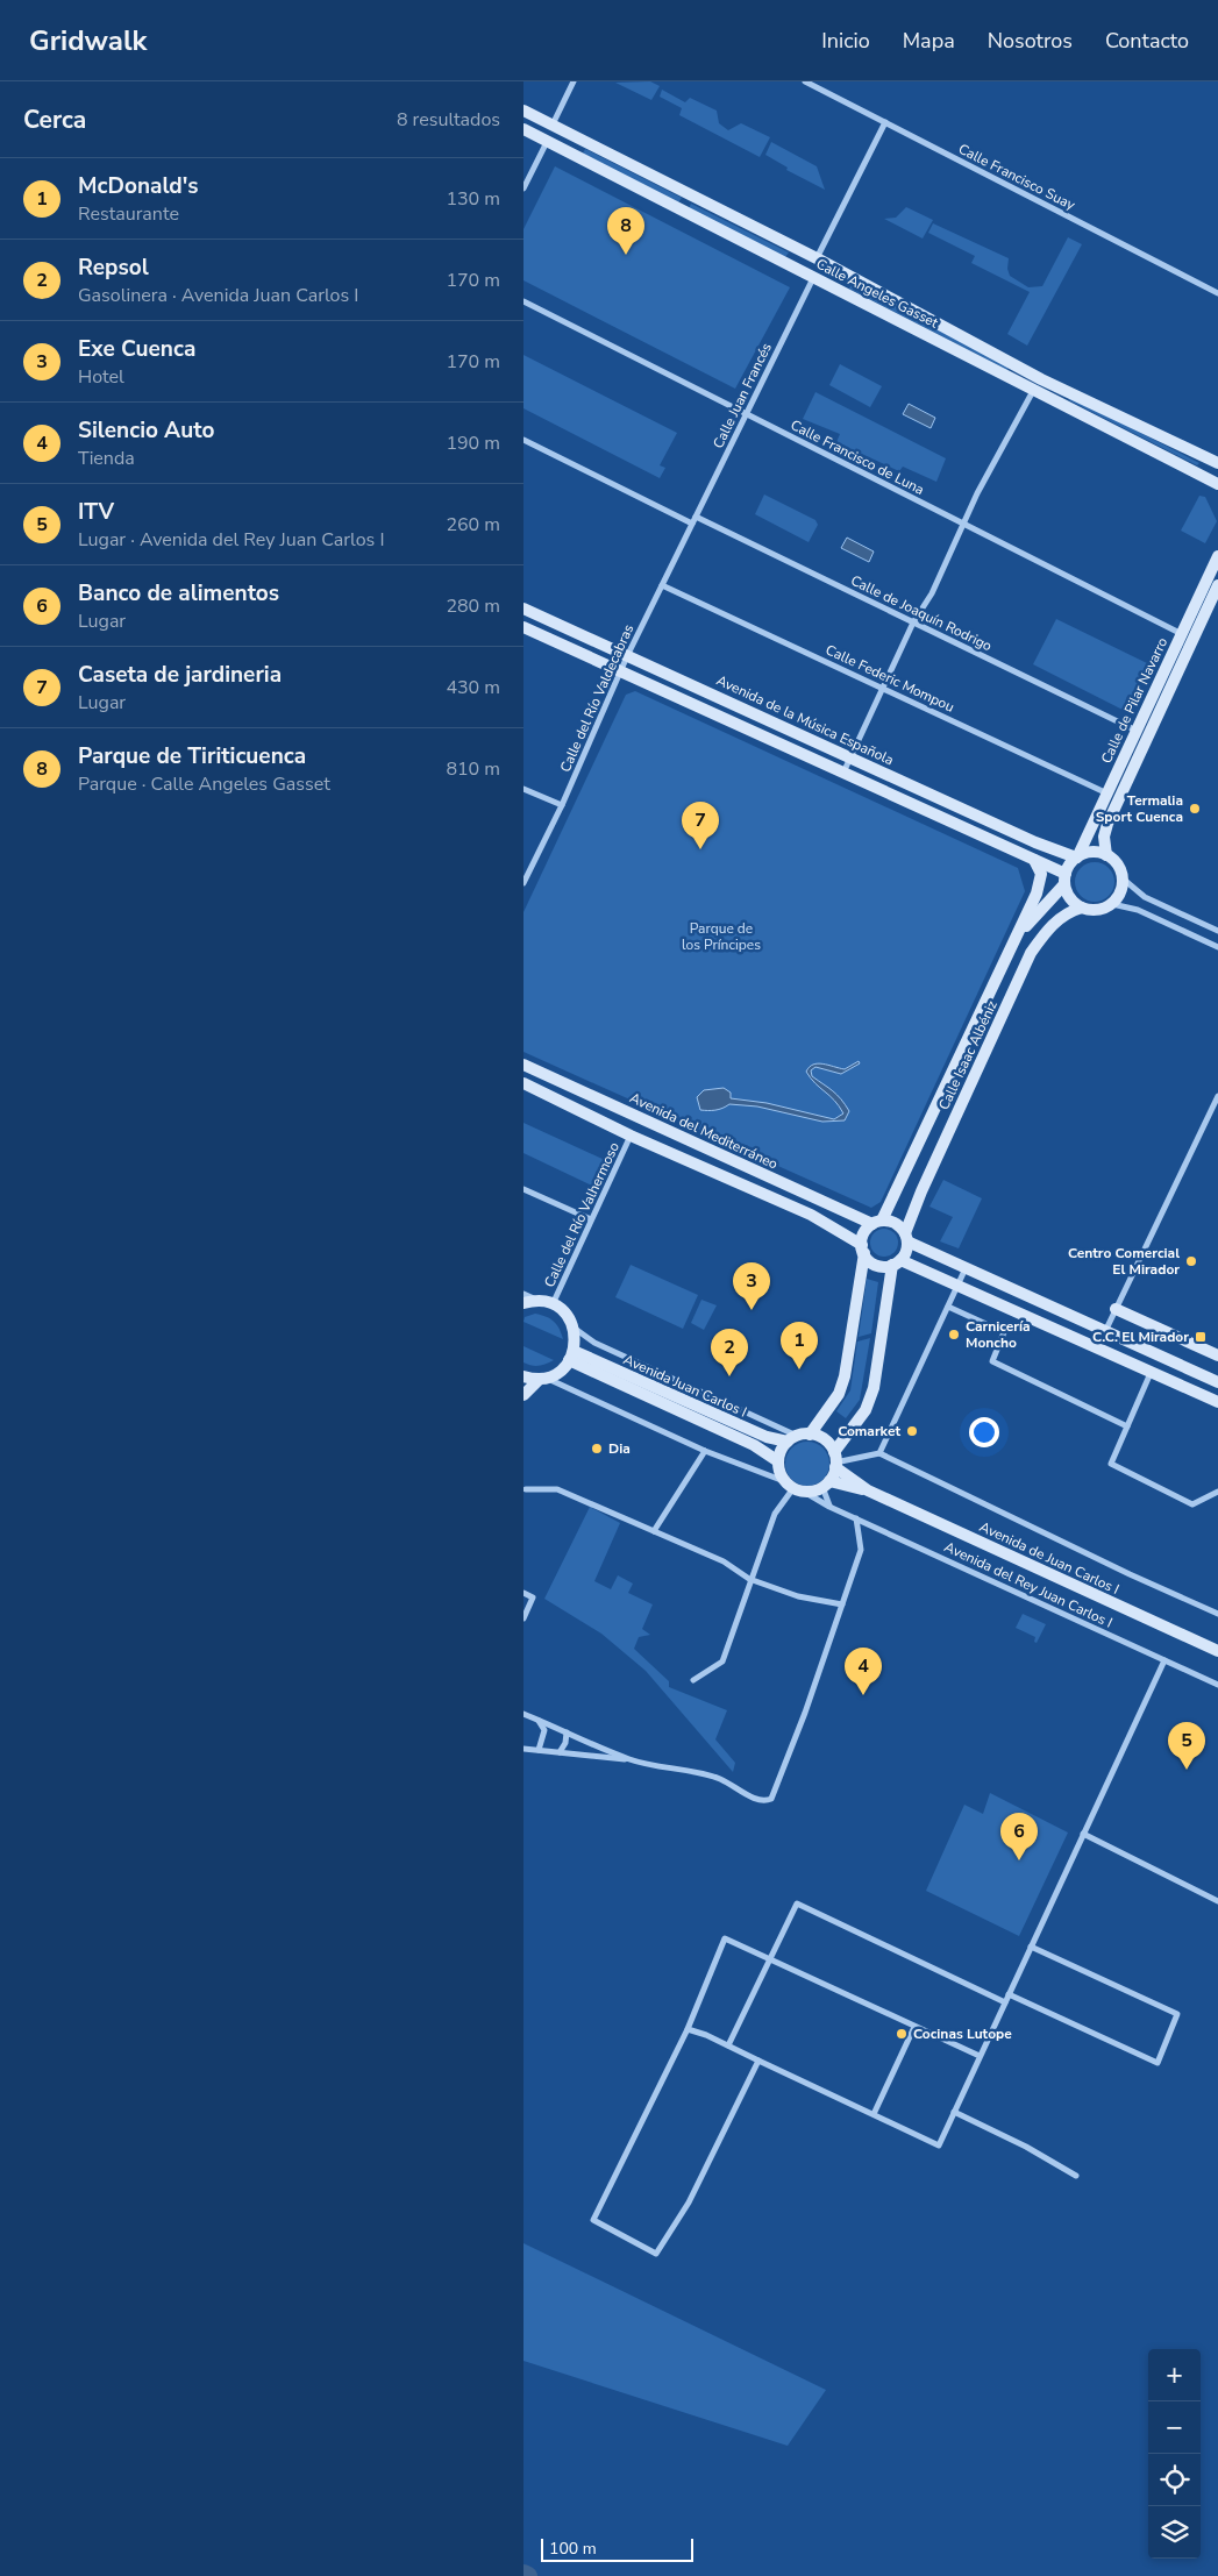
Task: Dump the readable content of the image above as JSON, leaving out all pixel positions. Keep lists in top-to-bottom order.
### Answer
{
  "streets": {
    "street": [
      "Calle Francisco Suay",
      "Calle Angeles Gasset",
      "Calle Juan Francés",
      "Calle Francisco de Luna",
      "Calle de Joaquín Rodrigo",
      "Calle Federic Mompou",
      "Calle del Río Valdecabras",
      "Calle de Pilar Navarro",
      "Avenida de la Música Española",
      "Calle Isaac Albéniz",
      "Avenida del Mediterráneo",
      "Calle del Río Valhermoso",
      "Avenida Juan Carlos I",
      "Avenida de Juan Carlos I",
      "Avenida del Rey Juan Carlos I"
    ]
  },
  "crossings": [
    ["Calle Angeles Gasset", "Calle Juan Francés"],
    ["Calle Juan Francés", "Calle Francisco de Luna"],
    ["Calle Juan Francés", "Calle de Joaquín Rodrigo"],
    ["Calle Juan Francés", "Calle del Río Valdecabras"],
    ["Calle Francisco de Luna", "Calle de Pilar Navarro"],
    ["Calle de Joaquín Rodrigo", "Calle de Pilar Navarro"],
    ["Calle Federic Mompou", "Calle del Río Valdecabras"],
    ["Calle Federic Mompou", "Calle de Pilar Navarro"],
    ["Calle del Río Valdecabras", "Avenida de la Música Española"],
    ["Calle de Pilar Navarro", "Avenida de la Música Española"],
    ["Calle de Pilar Navarro", "Calle Isaac Albéniz"],
    ["Avenida de la Música Española", "Calle Isaac Albéniz"],
    ["Calle Isaac Albéniz", "Avenida del Mediterráneo"],
    ["Avenida Juan Carlos I", "Avenida del Rey Juan Carlos I"]
  ],
  "parks": ["Parque de los Príncipes"],
  "places": {
    "other": [
      "Termalia Sport Cuenca",
      "Centro Comercial El Mirador",
      "Carnicería Moncho",
      "Comarket",
      "Dia",
      "Cocinas Lutope"
    ],
    "transit": ["C.C. El Mirador"]
  },
  "scale_bar": "100 m",
  "page": {
    "header": "Gridwalk",
    "nav": [
      "Inicio",
      "Mapa",
      "Nosotros",
      "Contacto"
    ],
    "heading": ["Cerca", "8 resultados"],
    "list": [
      {
        "mark": "1",
        "name": "McDonald's",
        "note": "Restaurante",
        "value": "130 m"
      },
      {
        "mark": "2",
        "name": "Repsol",
        "note": "Gasolinera · Avenida Juan Carlos I",
        "value": "170 m"
      },
      {
        "mark": "3",
        "name": "Exe Cuenca",
        "note": "Hotel",
        "value": "170 m"
      },
      {
        "mark": "4",
        "name": "Silencio Auto",
        "note": "Tienda",
        "value": "190 m"
      },
      {
        "mark": "5",
        "name": "ITV",
        "note": "Lugar · Avenida del Rey Juan Carlos I",
        "value": "260 m"
      },
      {
        "mark": "6",
        "name": "Banco de alimentos",
        "note": "Lugar",
        "value": "280 m"
      },
      {
        "mark": "7",
        "name": "Caseta de jardineria",
        "note": "Lugar",
        "value": "430 m"
      },
      {
        "mark": "8",
        "name": "Parque de Tiriticuenca",
        "note": "Parque · Calle Angeles Gasset",
        "value": "810 m"
      }
    ],
    "pins": [
      "8",
      "7",
      "3",
      "1",
      "2",
      "4",
      "5",
      "6"
    ],
    "map_buttons": ["+", "−"],
    "scale": "100 m"
  }
}
